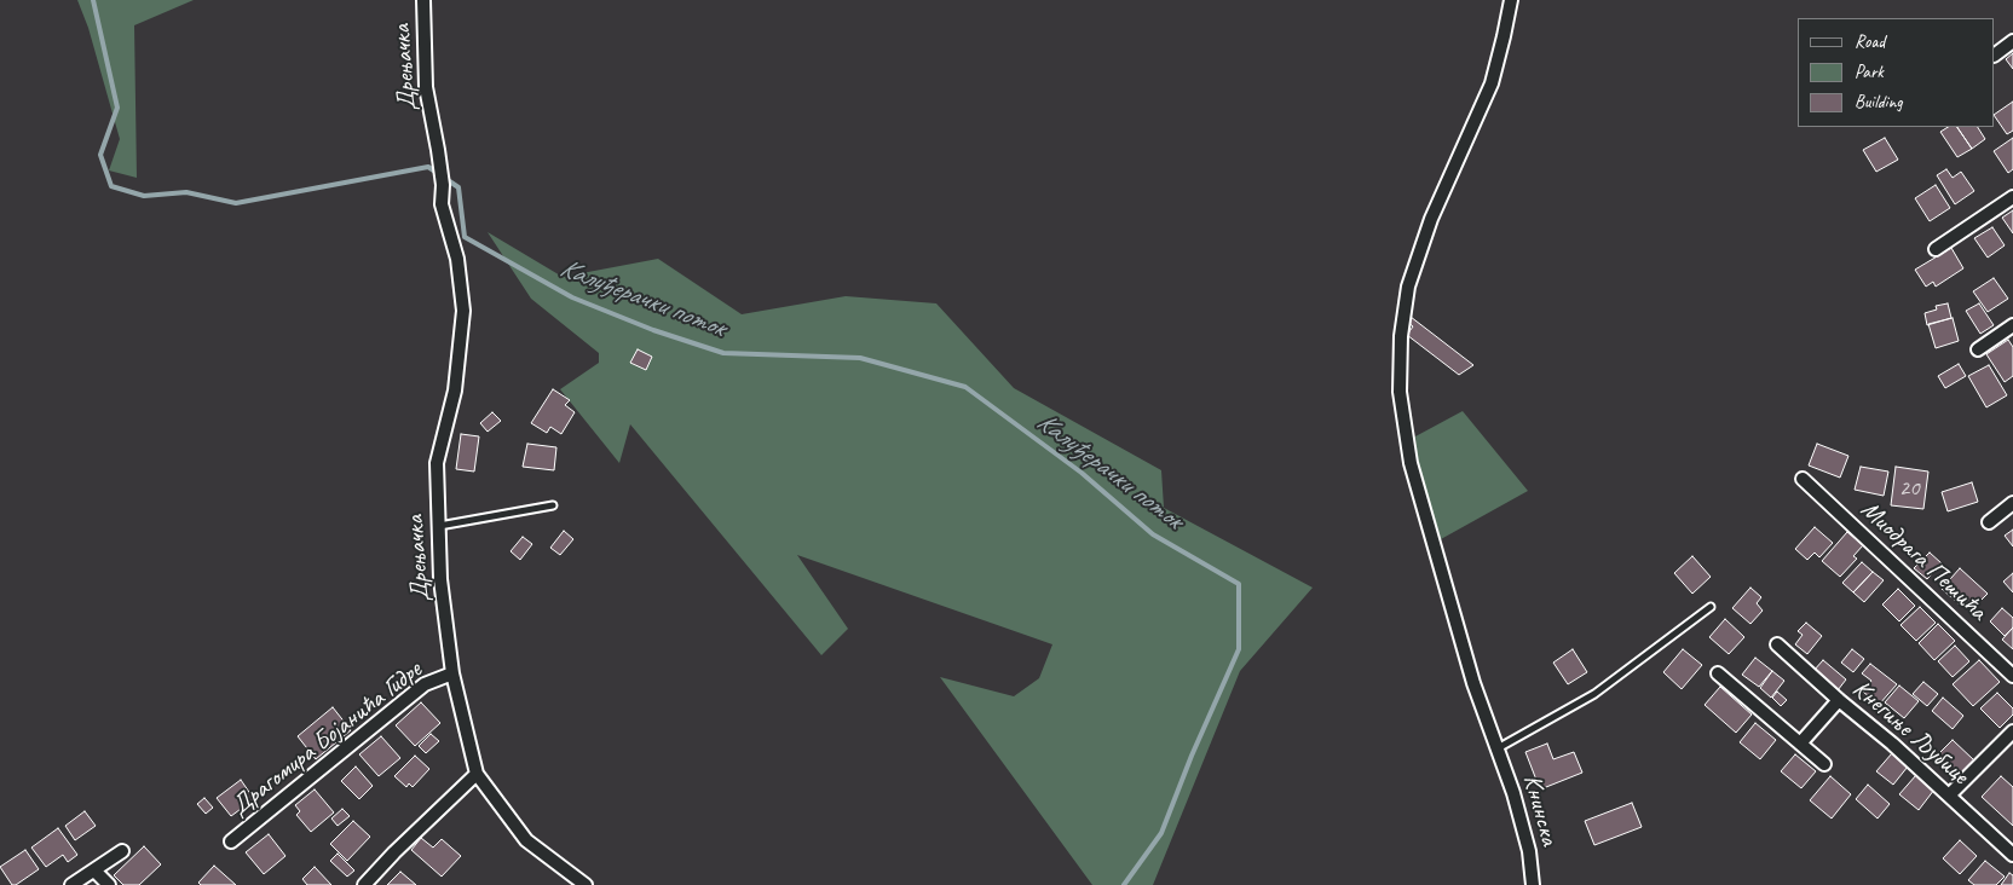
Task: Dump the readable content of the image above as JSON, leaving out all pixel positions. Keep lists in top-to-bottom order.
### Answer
{
  "streets": {
    "street": [
      "Дрењачка",
      "Миодрага Пешића",
      "Кнегиње Љубице",
      "Драгомира Бојанића Гидре",
      "Книнска"
    ]
  },
  "crossings": [
    ["Дрењачка", "Драгомира Бојанића Гидре"]
  ],
  "water": ["Калуђерачки поток"],
  "house_numbers": ["20"],
  "legend": ["Road", "Park", "Building"]
}
